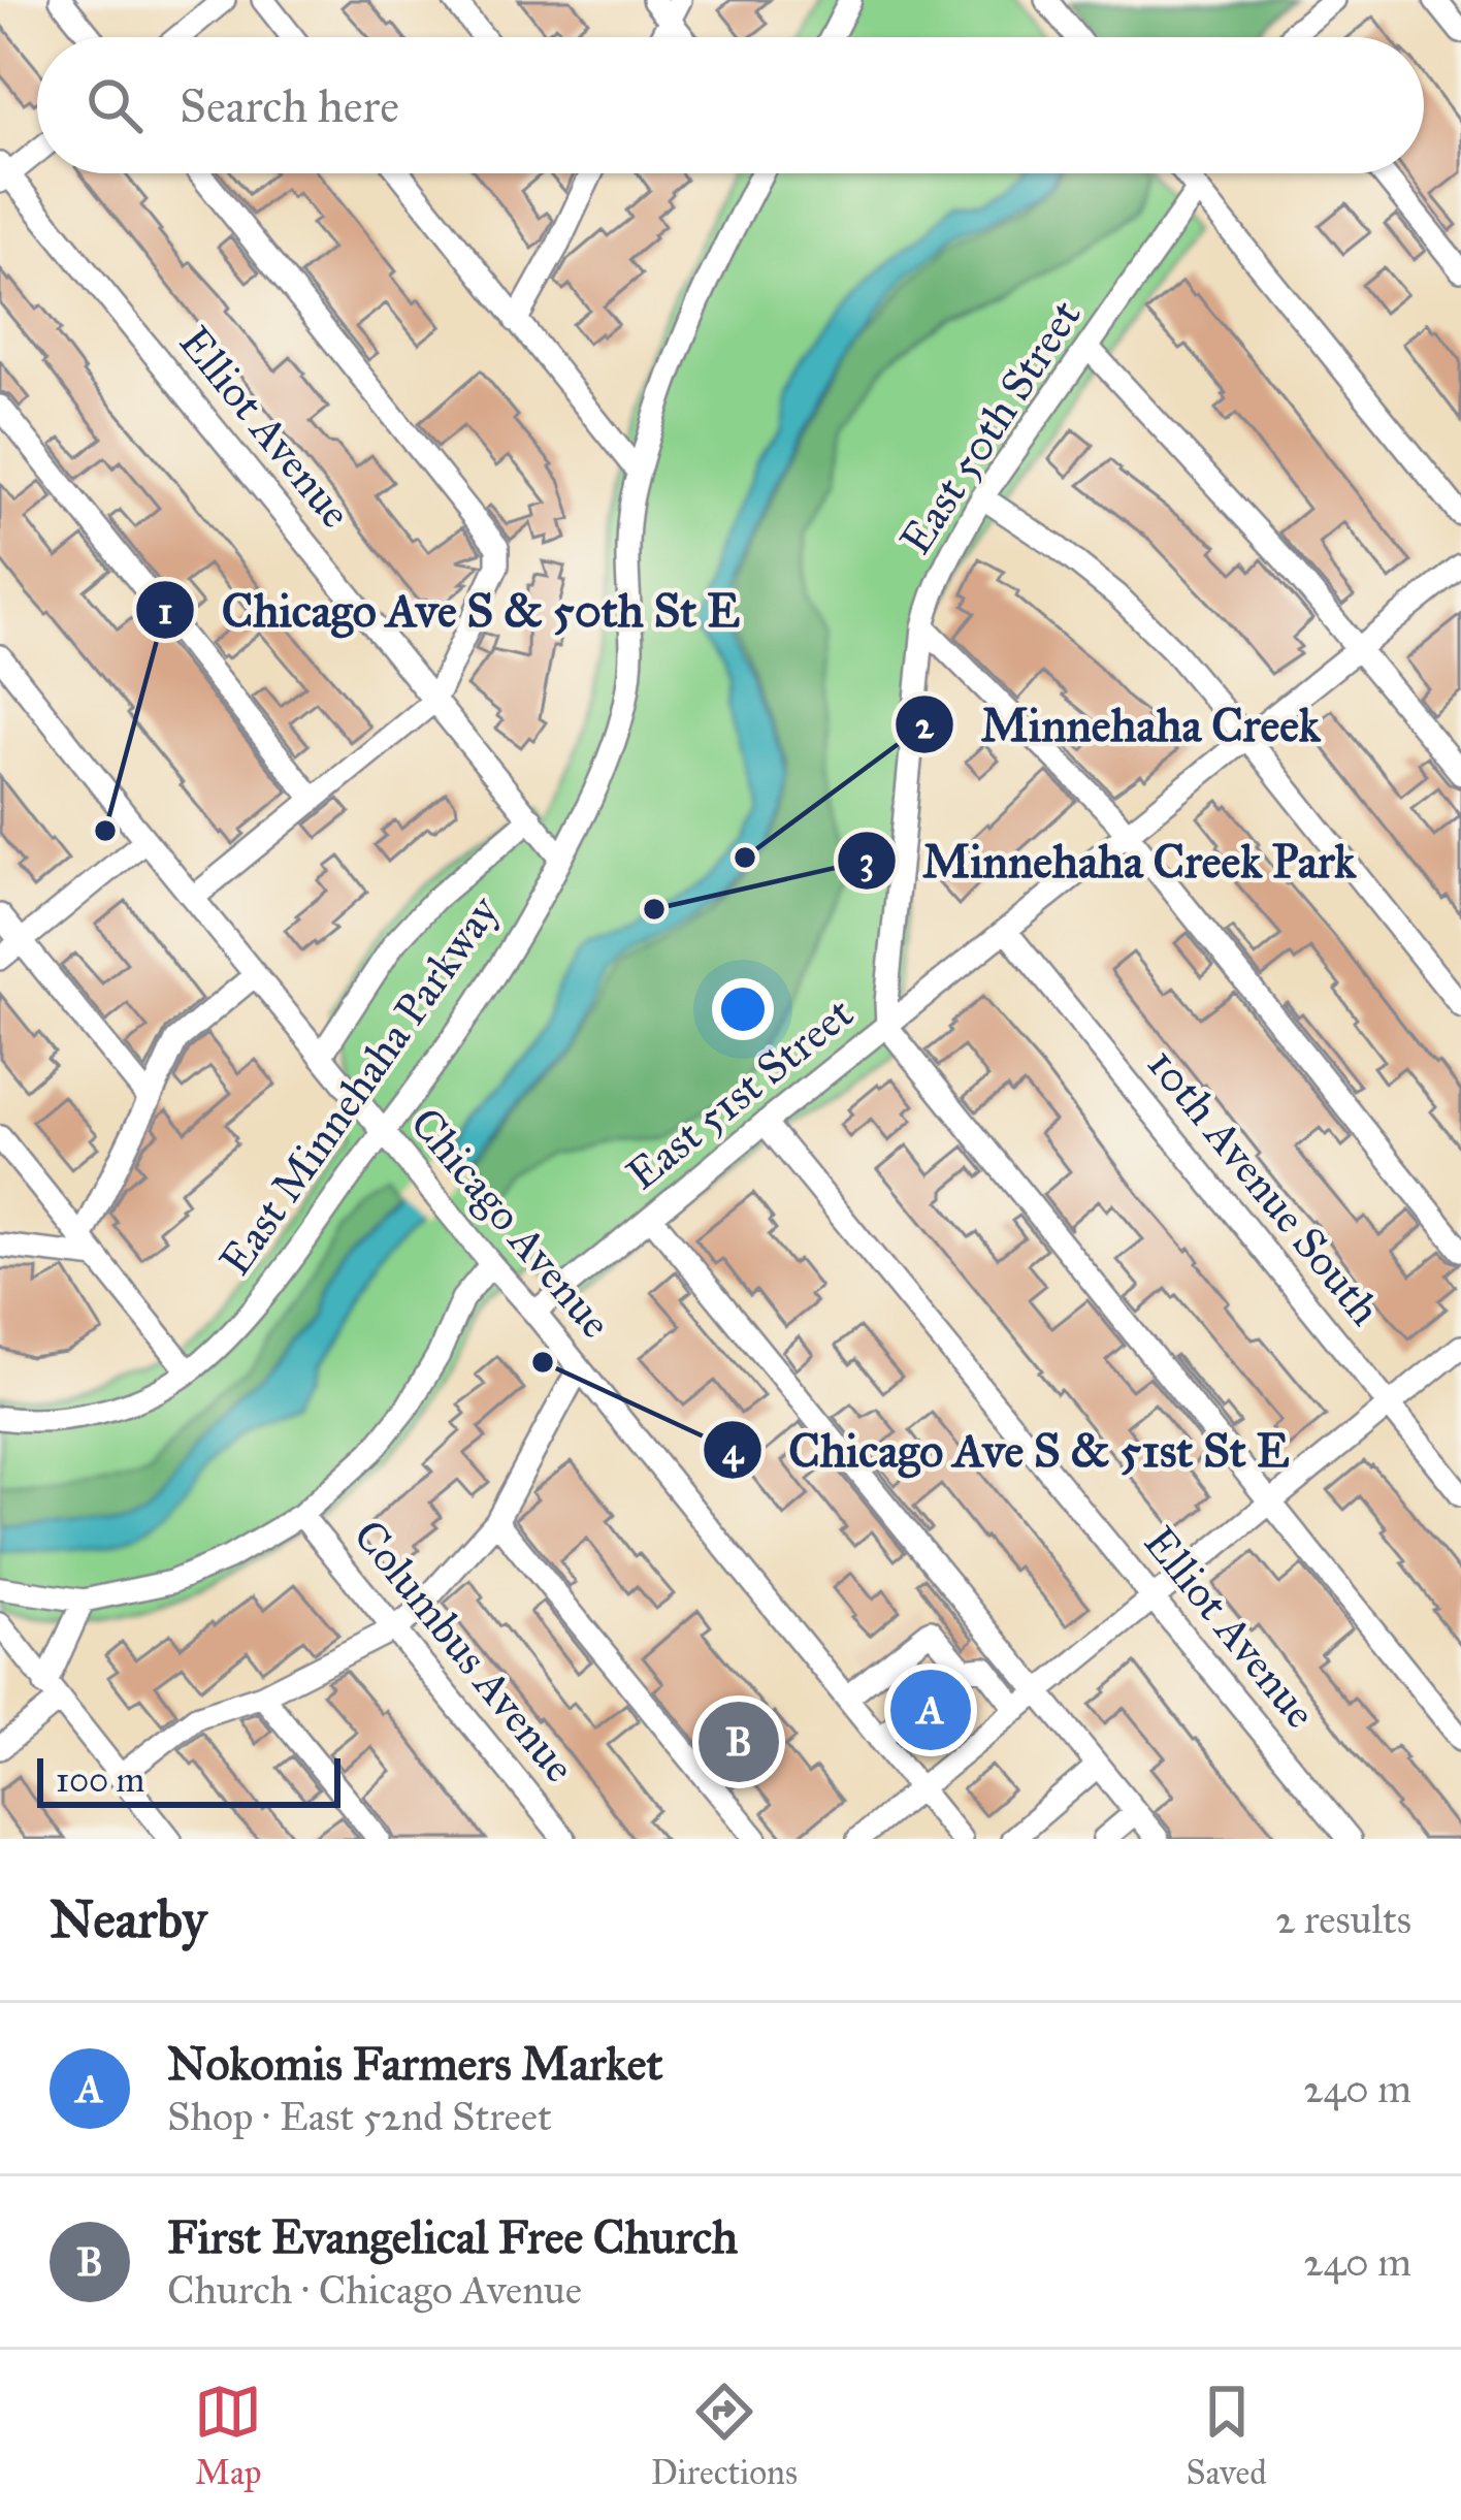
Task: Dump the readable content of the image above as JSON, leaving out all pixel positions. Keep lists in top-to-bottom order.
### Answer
{
  "streets": {
    "street": [
      "Elliot Avenue",
      "East 50th Street",
      "East Minnehaha Parkway",
      "East 51st Street",
      "10th Avenue South",
      "Chicago Avenue",
      "Columbus Avenue"
    ]
  },
  "crossings": [
    ["Elliot Avenue", "East Minnehaha Parkway"],
    ["Elliot Avenue", "East 51st Street"],
    ["East 50th Street", "East 51st Street"],
    ["East Minnehaha Parkway", "Chicago Avenue"],
    ["East 51st Street", "10th Avenue South"],
    ["East 51st Street", "Chicago Avenue"]
  ],
  "places": [
    "Chicago Ave S & 50th St E",
    "Minnehaha Creek",
    "Minnehaha Creek Park",
    "Chicago Ave S & 51st St E"
  ],
  "scale_bar": "100 m",
  "page": {
    "search": "Search here",
    "pins": ["A", "B"],
    "scale": "100 m",
    "heading": ["Nearby", "2 results"],
    "list": [
      {
        "mark": "A",
        "name": "Nokomis Farmers Market",
        "note": "Shop · East 52nd Street",
        "value": "240 m"
      },
      {
        "mark": "B",
        "name": "First Evangelical Free Church",
        "note": "Church · Chicago Avenue",
        "value": "240 m"
      }
    ],
    "nav": ["Map", "Directions", "Saved"]
  }
}
